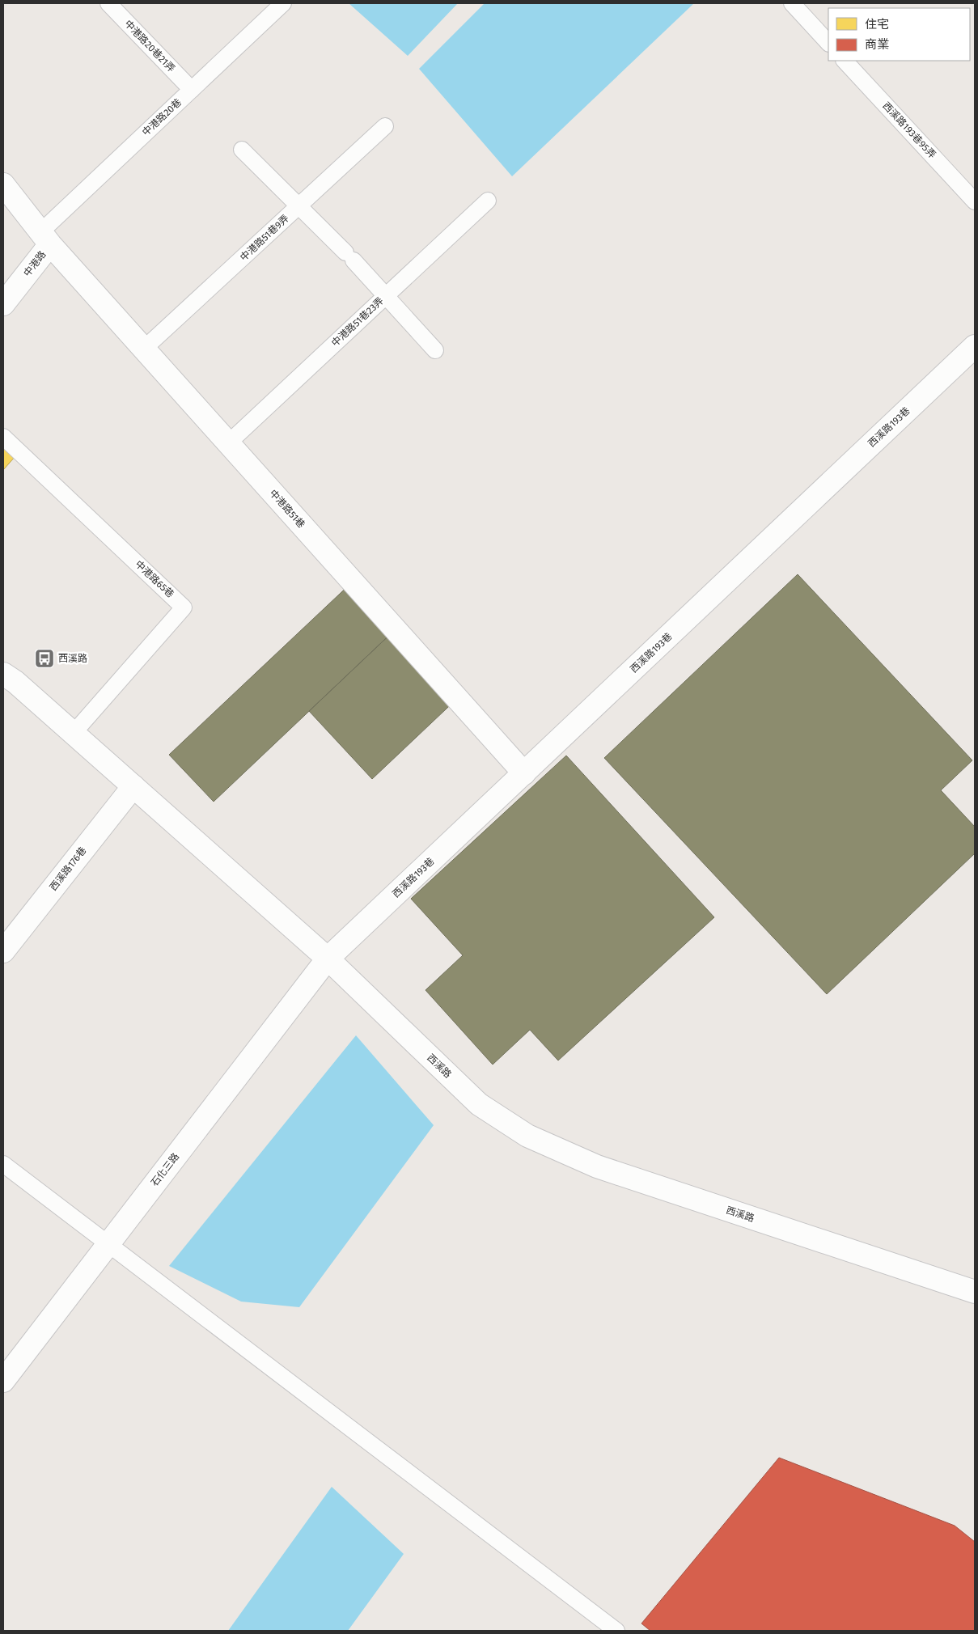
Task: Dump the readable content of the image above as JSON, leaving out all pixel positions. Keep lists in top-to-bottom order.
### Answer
{
  "streets": {
    "street": [
      "中港路",
      "西溪路193巷",
      "中港路51巷",
      "西溪路176巷",
      "西溪路",
      "石化三路"
    ],
    "lane": [
      "中港路20巷21弄",
      "中港路20巷",
      "西溪路193巷95弄",
      "中港路51巷9弄",
      "中港路51巷23弄",
      "中港路65巷"
    ]
  },
  "crossings": [
    ["中港路20巷21弄", "中港路20巷"],
    ["中港路20巷", "中港路"],
    ["中港路20巷", "中港路51巷"],
    ["中港路51巷9弄", "中港路51巷"],
    ["中港路", "中港路51巷"],
    ["中港路51巷23弄", "中港路51巷"],
    ["西溪路193巷", "中港路51巷"],
    ["西溪路193巷", "西溪路"],
    ["西溪路193巷", "石化三路"],
    ["中港路65巷", "西溪路"],
    ["西溪路176巷", "西溪路"],
    ["西溪路", "石化三路"]
  ],
  "places": {
    "bus stop": ["西溪路"]
  },
  "legend": ["住宅", "商業"]
}
